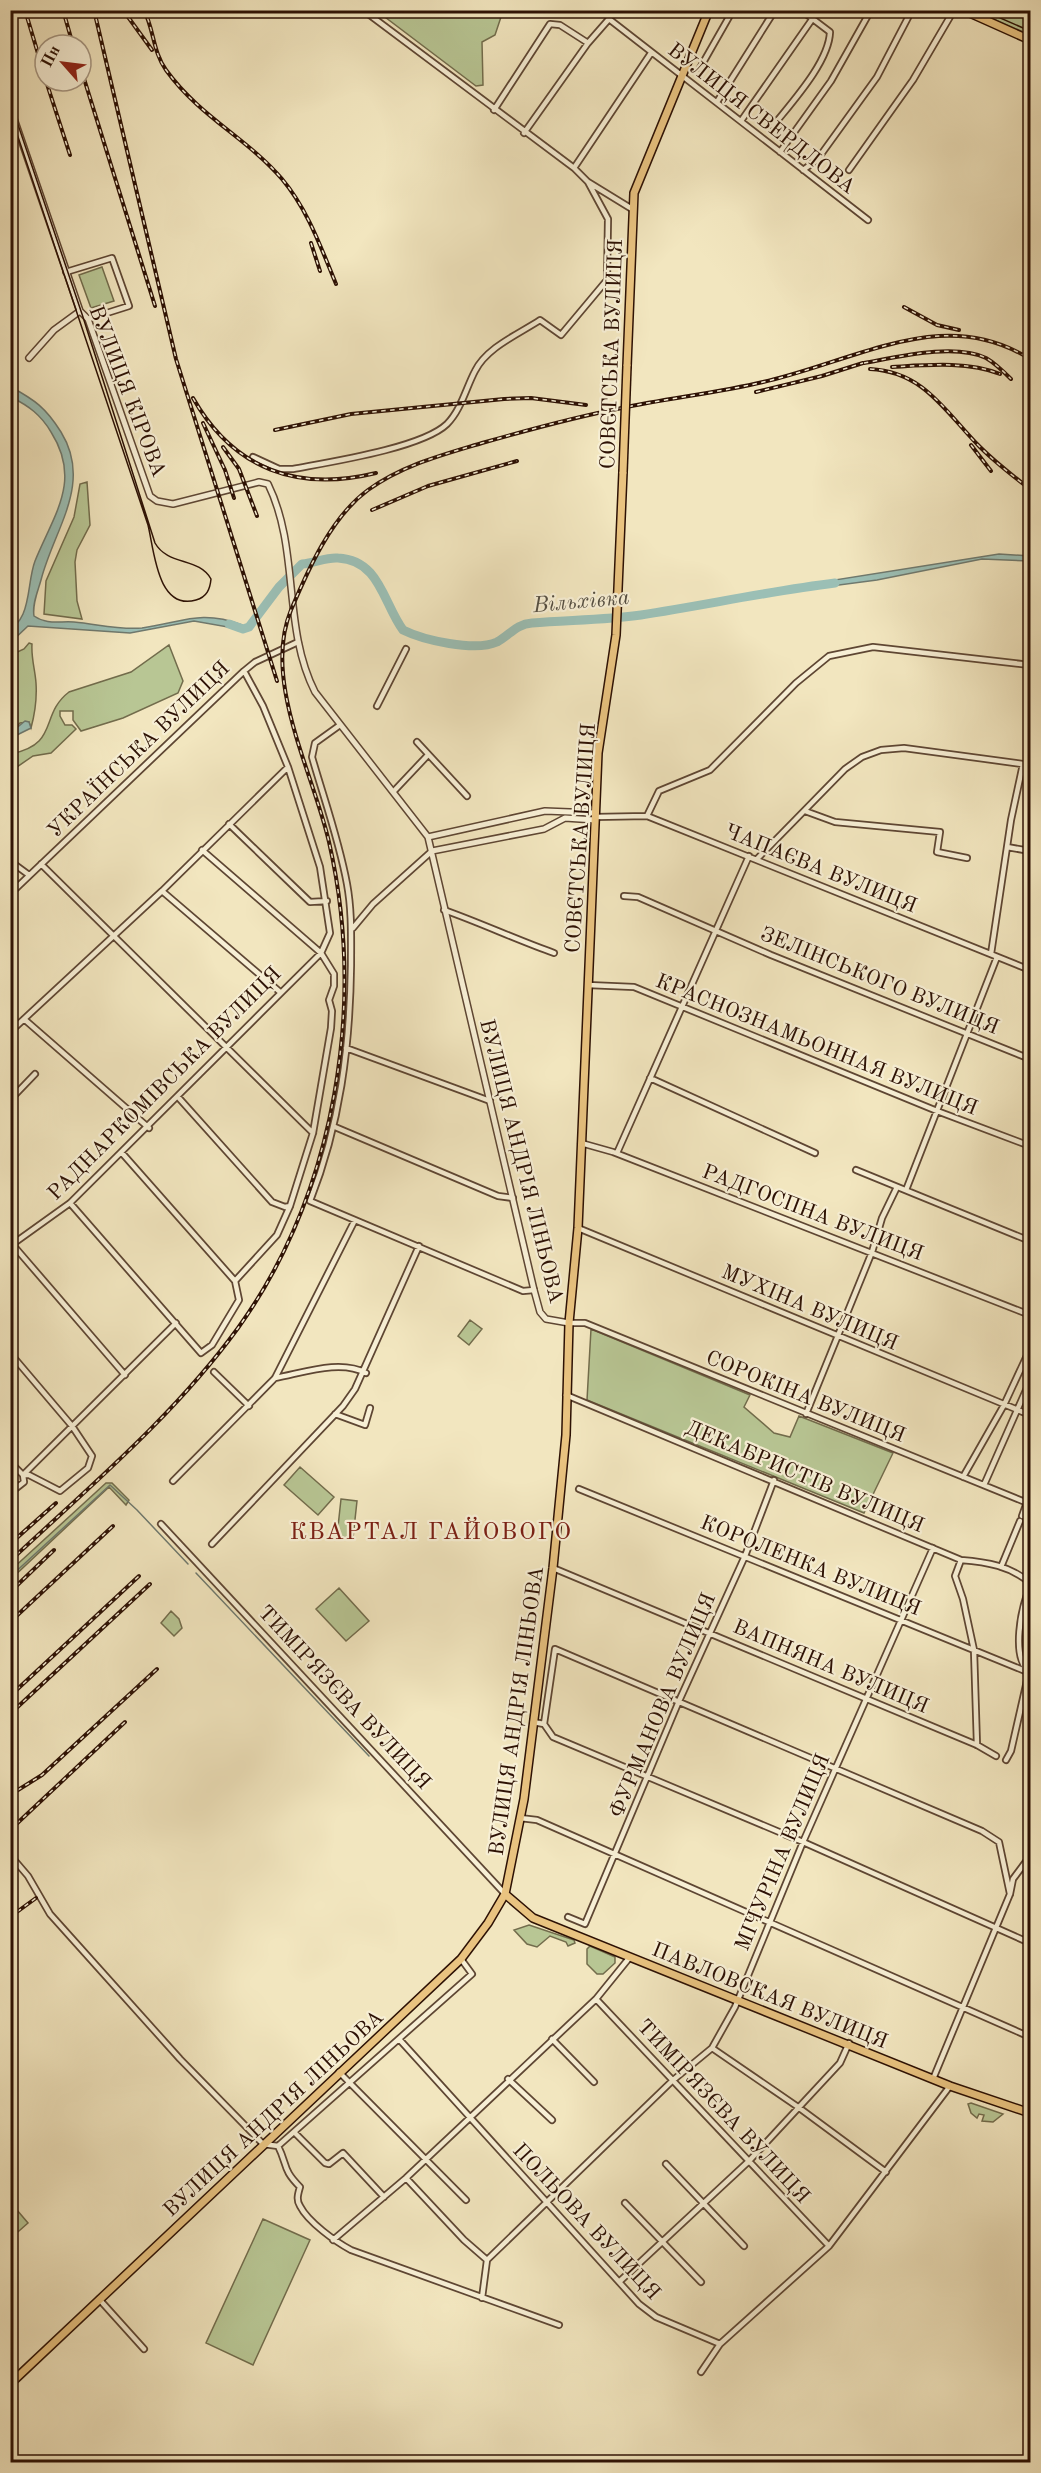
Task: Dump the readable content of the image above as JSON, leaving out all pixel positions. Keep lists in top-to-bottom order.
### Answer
{
  "streets": {
    "main road": ["СОВЄТСЬКА ВУЛИЦЯ", "ВУЛИЦЯ АНДРІЯ ЛІНЬОВА", "ПАВЛОВСКАЯ ВУЛИЦЯ"],
    "street": [
      "ВУЛИЦЯ СВЕРДЛОВА",
      "ВУЛИЦЯ КІРОВА",
      "УКРАЇНСЬКА ВУЛИЦЯ",
      "ЧАПАЄВА ВУЛИЦЯ",
      "ЗЕЛІНСЬКОГО ВУЛИЦЯ",
      "КРАСНОЗНАМЬОННАЯ ВУЛИЦЯ",
      "РАДНАРКОМІВСЬКА ВУЛИЦЯ",
      "РАДГОСПНА ВУЛИЦЯ",
      "МУХІНА ВУЛИЦЯ",
      "СОРОКІНА ВУЛИЦЯ",
      "ДЕКАБРИСТІВ ВУЛИЦЯ",
      "КОРОЛЕНКА ВУЛИЦЯ",
      "ВАПНЯНА ВУЛИЦЯ",
      "ТИМІРЯЗЄВА ВУЛИЦЯ",
      "ФУРМАНОВА ВУЛИЦЯ",
      "МІЧУРІНА ВУЛИЦЯ",
      "ПОЛЬОВА ВУЛИЦЯ"
    ]
  },
  "crossings": [
    ["ВУЛИЦЯ СВЕРДЛОВА", "СОВЄТСЬКА ВУЛИЦЯ"],
    ["СОВЄТСЬКА ВУЛИЦЯ", "ЧАПАЄВА ВУЛИЦЯ"],
    ["СОВЄТСЬКА ВУЛИЦЯ", "КРАСНОЗНАМЬОННАЯ ВУЛИЦЯ"],
    ["СОВЄТСЬКА ВУЛИЦЯ", "ВУЛИЦЯ АНДРІЯ ЛІНЬОВА"],
    ["СОВЄТСЬКА ВУЛИЦЯ", "РАДГОСПНА ВУЛИЦЯ"],
    ["СОВЄТСЬКА ВУЛИЦЯ", "МУХІНА ВУЛИЦЯ"],
    ["СОВЄТСЬКА ВУЛИЦЯ", "СОРОКІНА ВУЛИЦЯ"],
    ["ВУЛИЦЯ КІРОВА", "ВУЛИЦЯ АНДРІЯ ЛІНЬОВА"],
    ["УКРАЇНСЬКА ВУЛИЦЯ", "ВУЛИЦЯ АНДРІЯ ЛІНЬОВА"],
    ["ЧАПАЄВА ВУЛИЦЯ", "ВУЛИЦЯ АНДРІЯ ЛІНЬОВА"],
    ["ВУЛИЦЯ АНДРІЯ ЛІНЬОВА", "СОРОКІНА ВУЛИЦЯ"],
    ["ВУЛИЦЯ АНДРІЯ ЛІНЬОВА", "ДЕКАБРИСТІВ ВУЛИЦЯ"],
    ["ВУЛИЦЯ АНДРІЯ ЛІНЬОВА", "ВАПНЯНА ВУЛИЦЯ"],
    ["ВУЛИЦЯ АНДРІЯ ЛІНЬОВА", "ТИМІРЯЗЄВА ВУЛИЦЯ"],
    ["ВУЛИЦЯ АНДРІЯ ЛІНЬОВА", "ПАВЛОВСКАЯ ВУЛИЦЯ"],
    ["ДЕКАБРИСТІВ ВУЛИЦЯ", "ФУРМАНОВА ВУЛИЦЯ"],
    ["ДЕКАБРИСТІВ ВУЛИЦЯ", "МІЧУРІНА ВУЛИЦЯ"],
    ["КОРОЛЕНКА ВУЛИЦЯ", "ФУРМАНОВА ВУЛИЦЯ"],
    ["КОРОЛЕНКА ВУЛИЦЯ", "МІЧУРІНА ВУЛИЦЯ"],
    ["ВАПНЯНА ВУЛИЦЯ", "ФУРМАНОВА ВУЛИЦЯ"],
    ["ВАПНЯНА ВУЛИЦЯ", "МІЧУРІНА ВУЛИЦЯ"],
    ["ТИМІРЯЗЄВА ВУЛИЦЯ", "МІЧУРІНА ВУЛИЦЯ"],
    ["ТИМІРЯЗЄВА ВУЛИЦЯ", "ПАВЛОВСКАЯ ВУЛИЦЯ"],
    ["МІЧУРІНА ВУЛИЦЯ", "ПАВЛОВСКАЯ ВУЛИЦЯ"],
    ["МІЧУРІНА ВУЛИЦЯ", "ПОЛЬОВА ВУЛИЦЯ"]
  ],
  "districts": ["КВАРТАЛ ГАЙОВОГО"],
  "water": ["Вільхівка"],
  "north": "top left"
}
